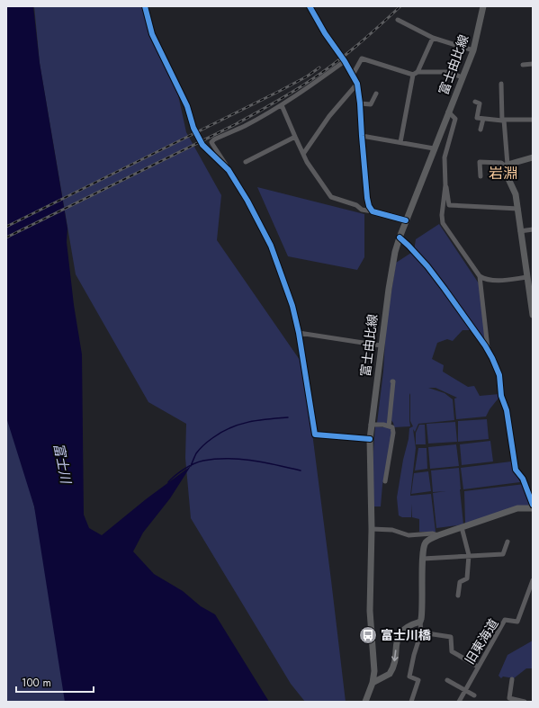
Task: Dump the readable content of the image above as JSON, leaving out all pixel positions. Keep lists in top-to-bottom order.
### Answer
{
  "streets": {
    "main road": ["富士由比線"],
    "street": ["旧東海道"]
  },
  "districts": ["岩淵"],
  "water": ["富士川"],
  "places": {
    "bus stop": ["富士川橋"]
  },
  "scale_bar": "100 m"
}
